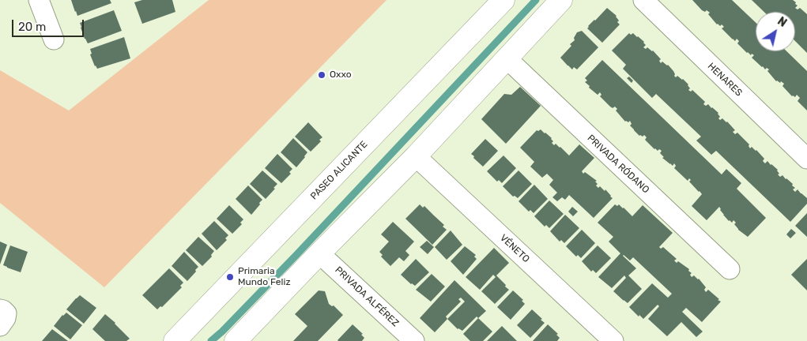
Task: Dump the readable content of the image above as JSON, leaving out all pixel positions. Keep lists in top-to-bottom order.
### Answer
{
  "streets": {
    "street": [
      "HENARES",
      "PRIVADA RÓDANO",
      "PASEO ALICANTE",
      "VÉNETO",
      "PRIVADA ALFÉREZ"
    ]
  },
  "places": ["Oxxo", "Primaria Mundo Feliz"],
  "scale_bar": "20 m",
  "north": "top right"
}
